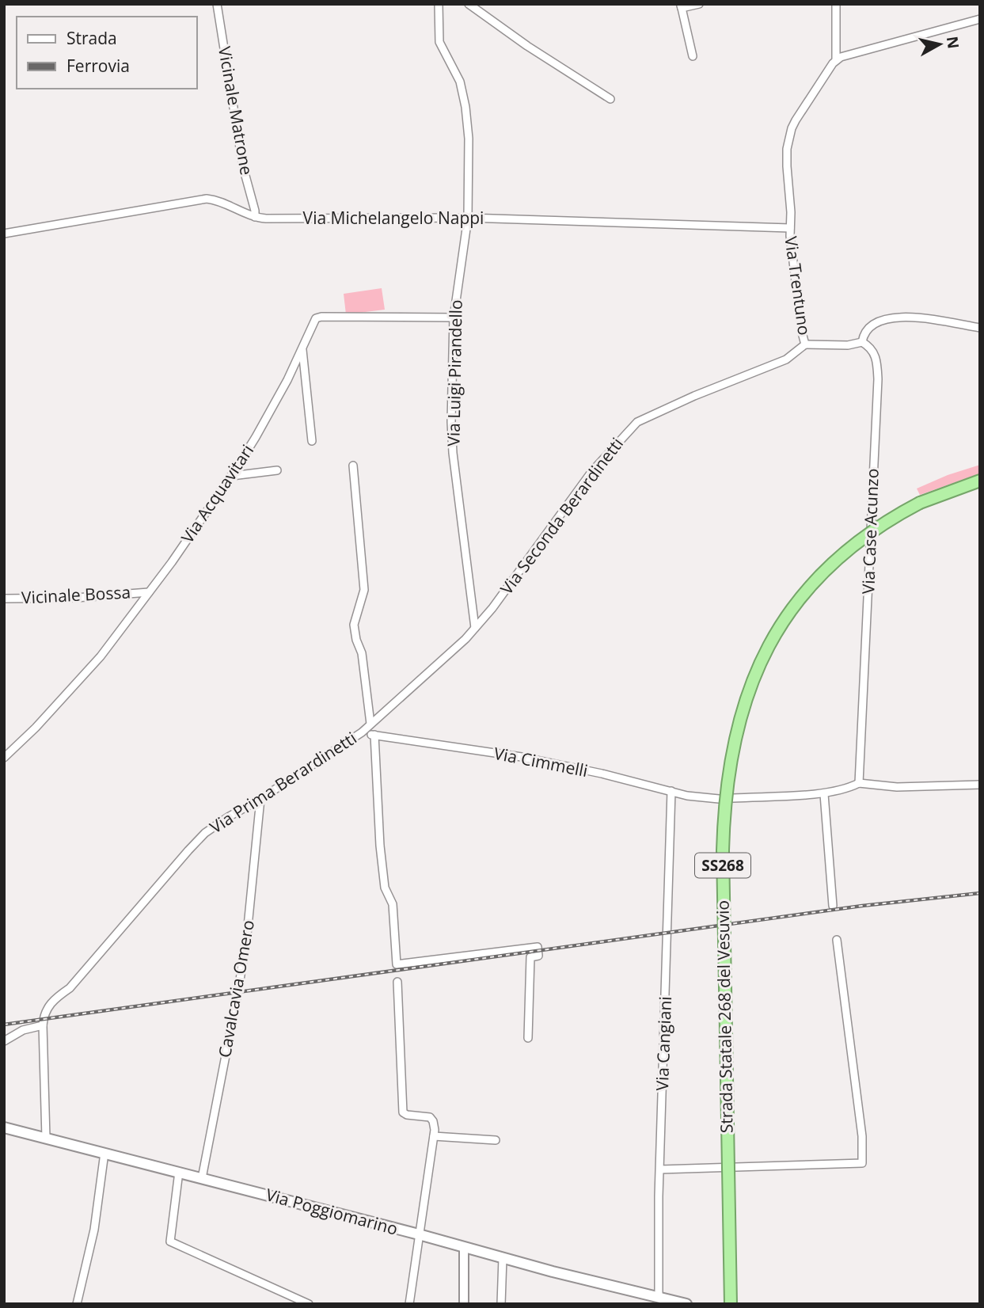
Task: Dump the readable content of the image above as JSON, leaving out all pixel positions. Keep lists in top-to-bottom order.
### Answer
{
  "streets": {
    "highway": ["SS268", "Strada Statale 268 del Vesuvio"],
    "main road": ["Via Poggiomarino"],
    "street": [
      "Vicinale Matrone",
      "Via Michelangelo Nappi",
      "Via Trentuno",
      "Via Luigi Pirandello",
      "Via Acquavitari",
      "Via Seconda Berardinetti",
      "Via Case Acunzo",
      "Vicinale Bossa",
      "Via Cimmelli",
      "Via Prima Berardinetti",
      "Cavalcavia Omero",
      "Via Cangiani"
    ]
  },
  "crossings": [
    ["Vicinale Matrone", "Via Michelangelo Nappi"],
    ["Via Michelangelo Nappi", "Via Trentuno"],
    ["Via Michelangelo Nappi", "Via Luigi Pirandello"],
    ["Via Trentuno", "Via Seconda Berardinetti"],
    ["Via Luigi Pirandello", "Via Acquavitari"],
    ["Via Luigi Pirandello", "Via Seconda Berardinetti"],
    ["Via Luigi Pirandello", "Via Prima Berardinetti"],
    ["Via Acquavitari", "Vicinale Bossa"],
    ["Via Seconda Berardinetti", "Via Prima Berardinetti"],
    ["Via Cimmelli", "Via Prima Berardinetti"],
    ["Via Cimmelli", "Via Cangiani"],
    ["Via Prima Berardinetti", "Cavalcavia Omero"],
    ["Via Prima Berardinetti", "Via Poggiomarino"],
    ["Cavalcavia Omero", "Via Poggiomarino"],
    ["Via Cangiani", "Via Poggiomarino"]
  ],
  "legend": ["Strada", "Ferrovia"],
  "north": "right"
}
